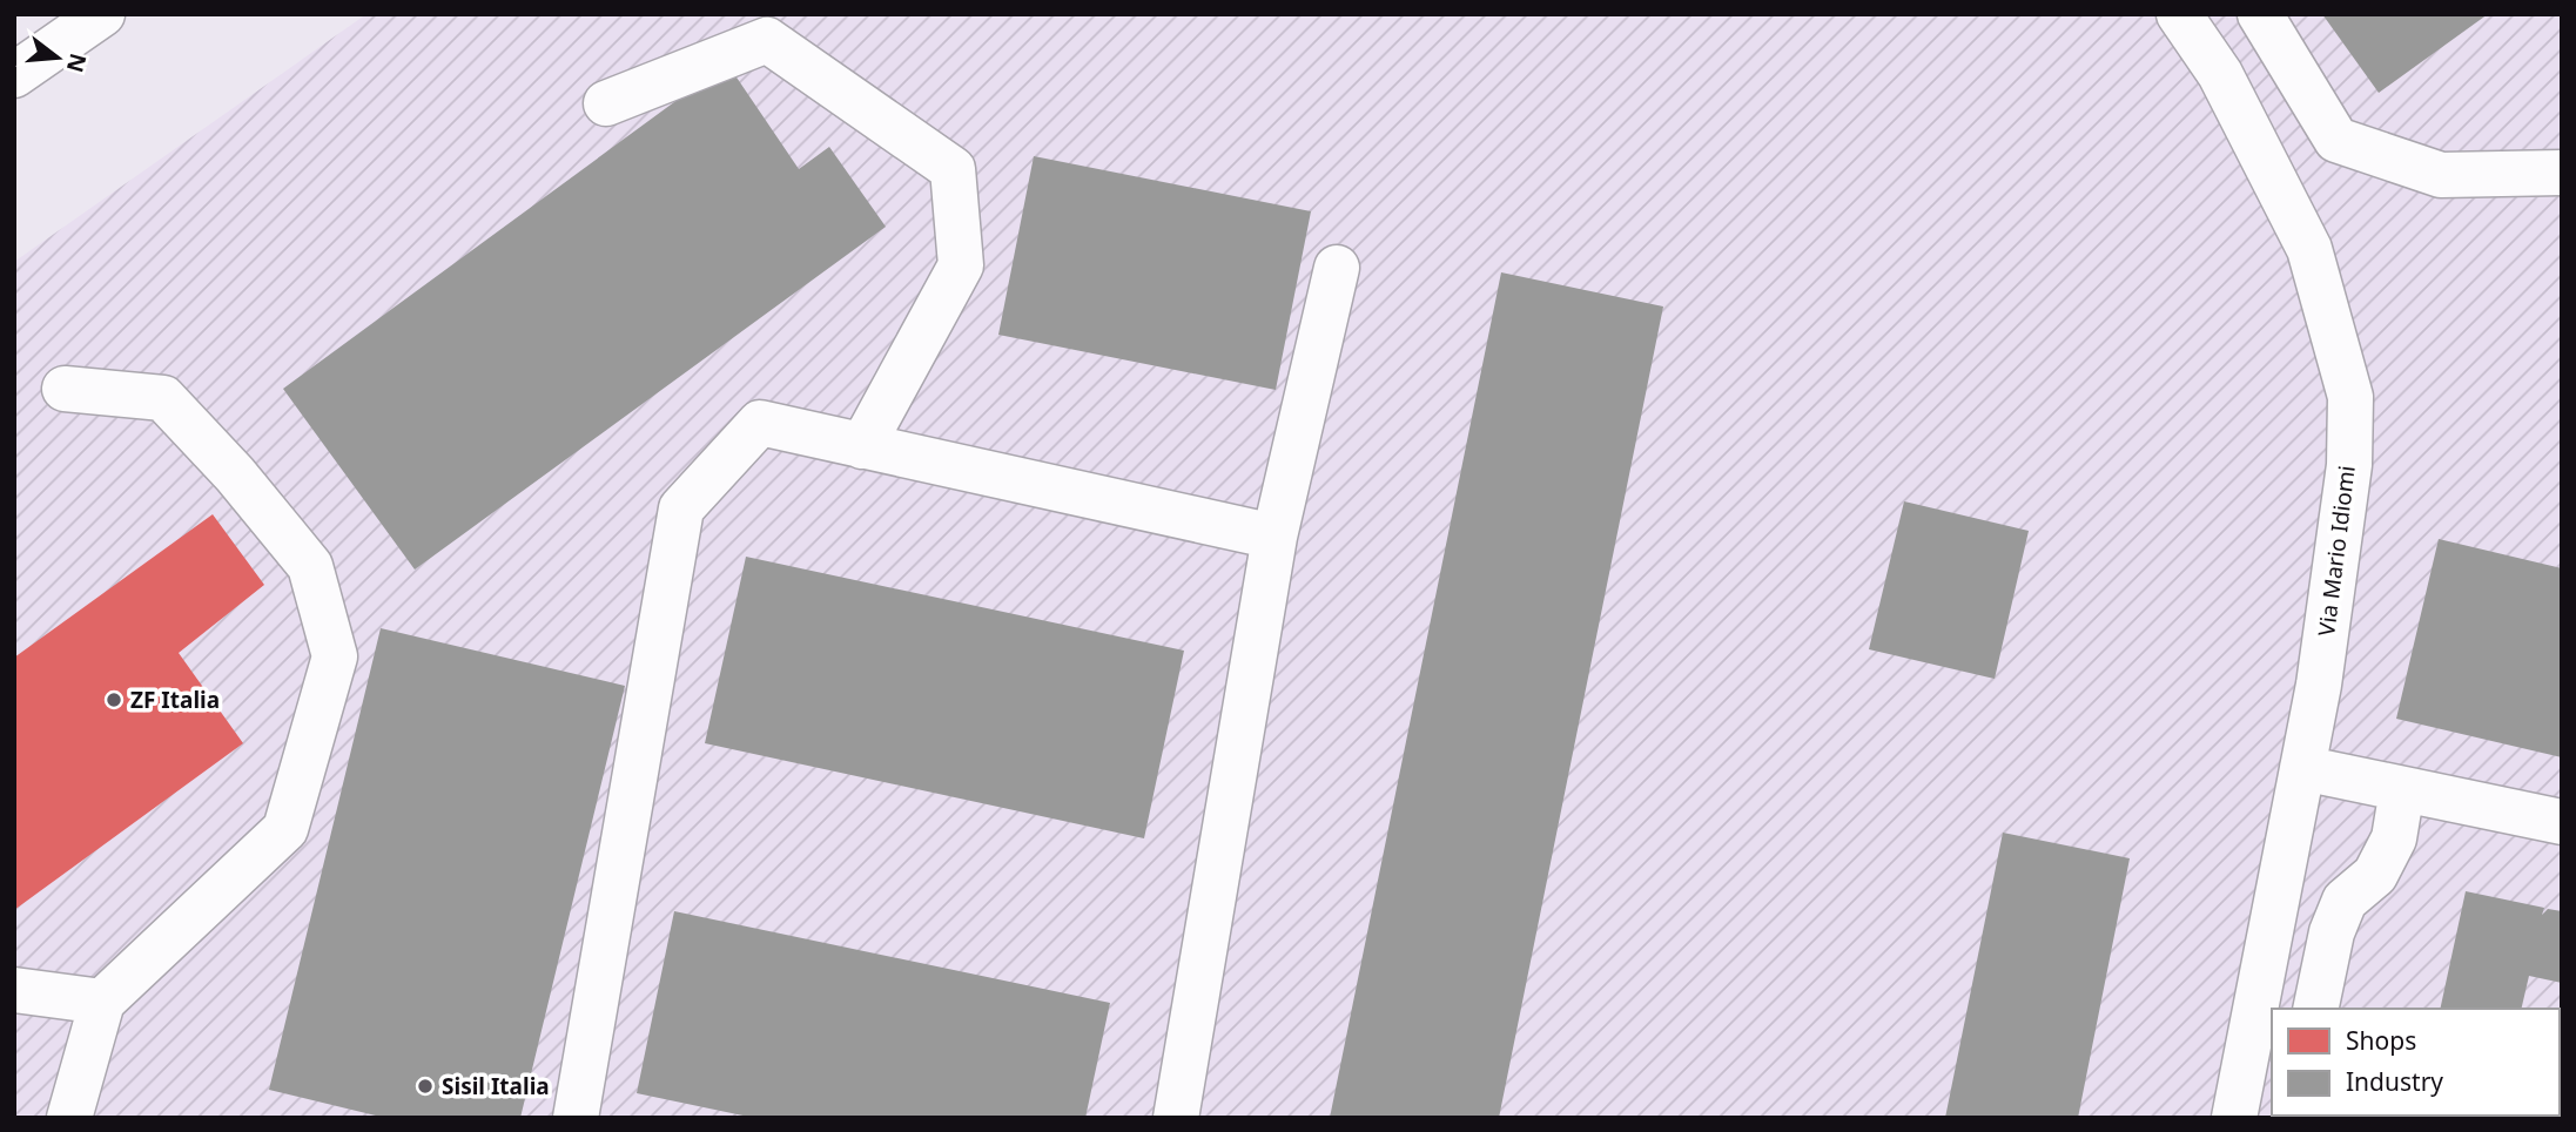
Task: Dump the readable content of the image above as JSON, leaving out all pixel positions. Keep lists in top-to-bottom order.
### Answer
{
  "streets": {
    "main road": ["Via Mario Idiomi"]
  },
  "places": ["ZF Italia", "Sisil Italia"],
  "legend": ["Shops", "Industry"],
  "north": "right"
}
